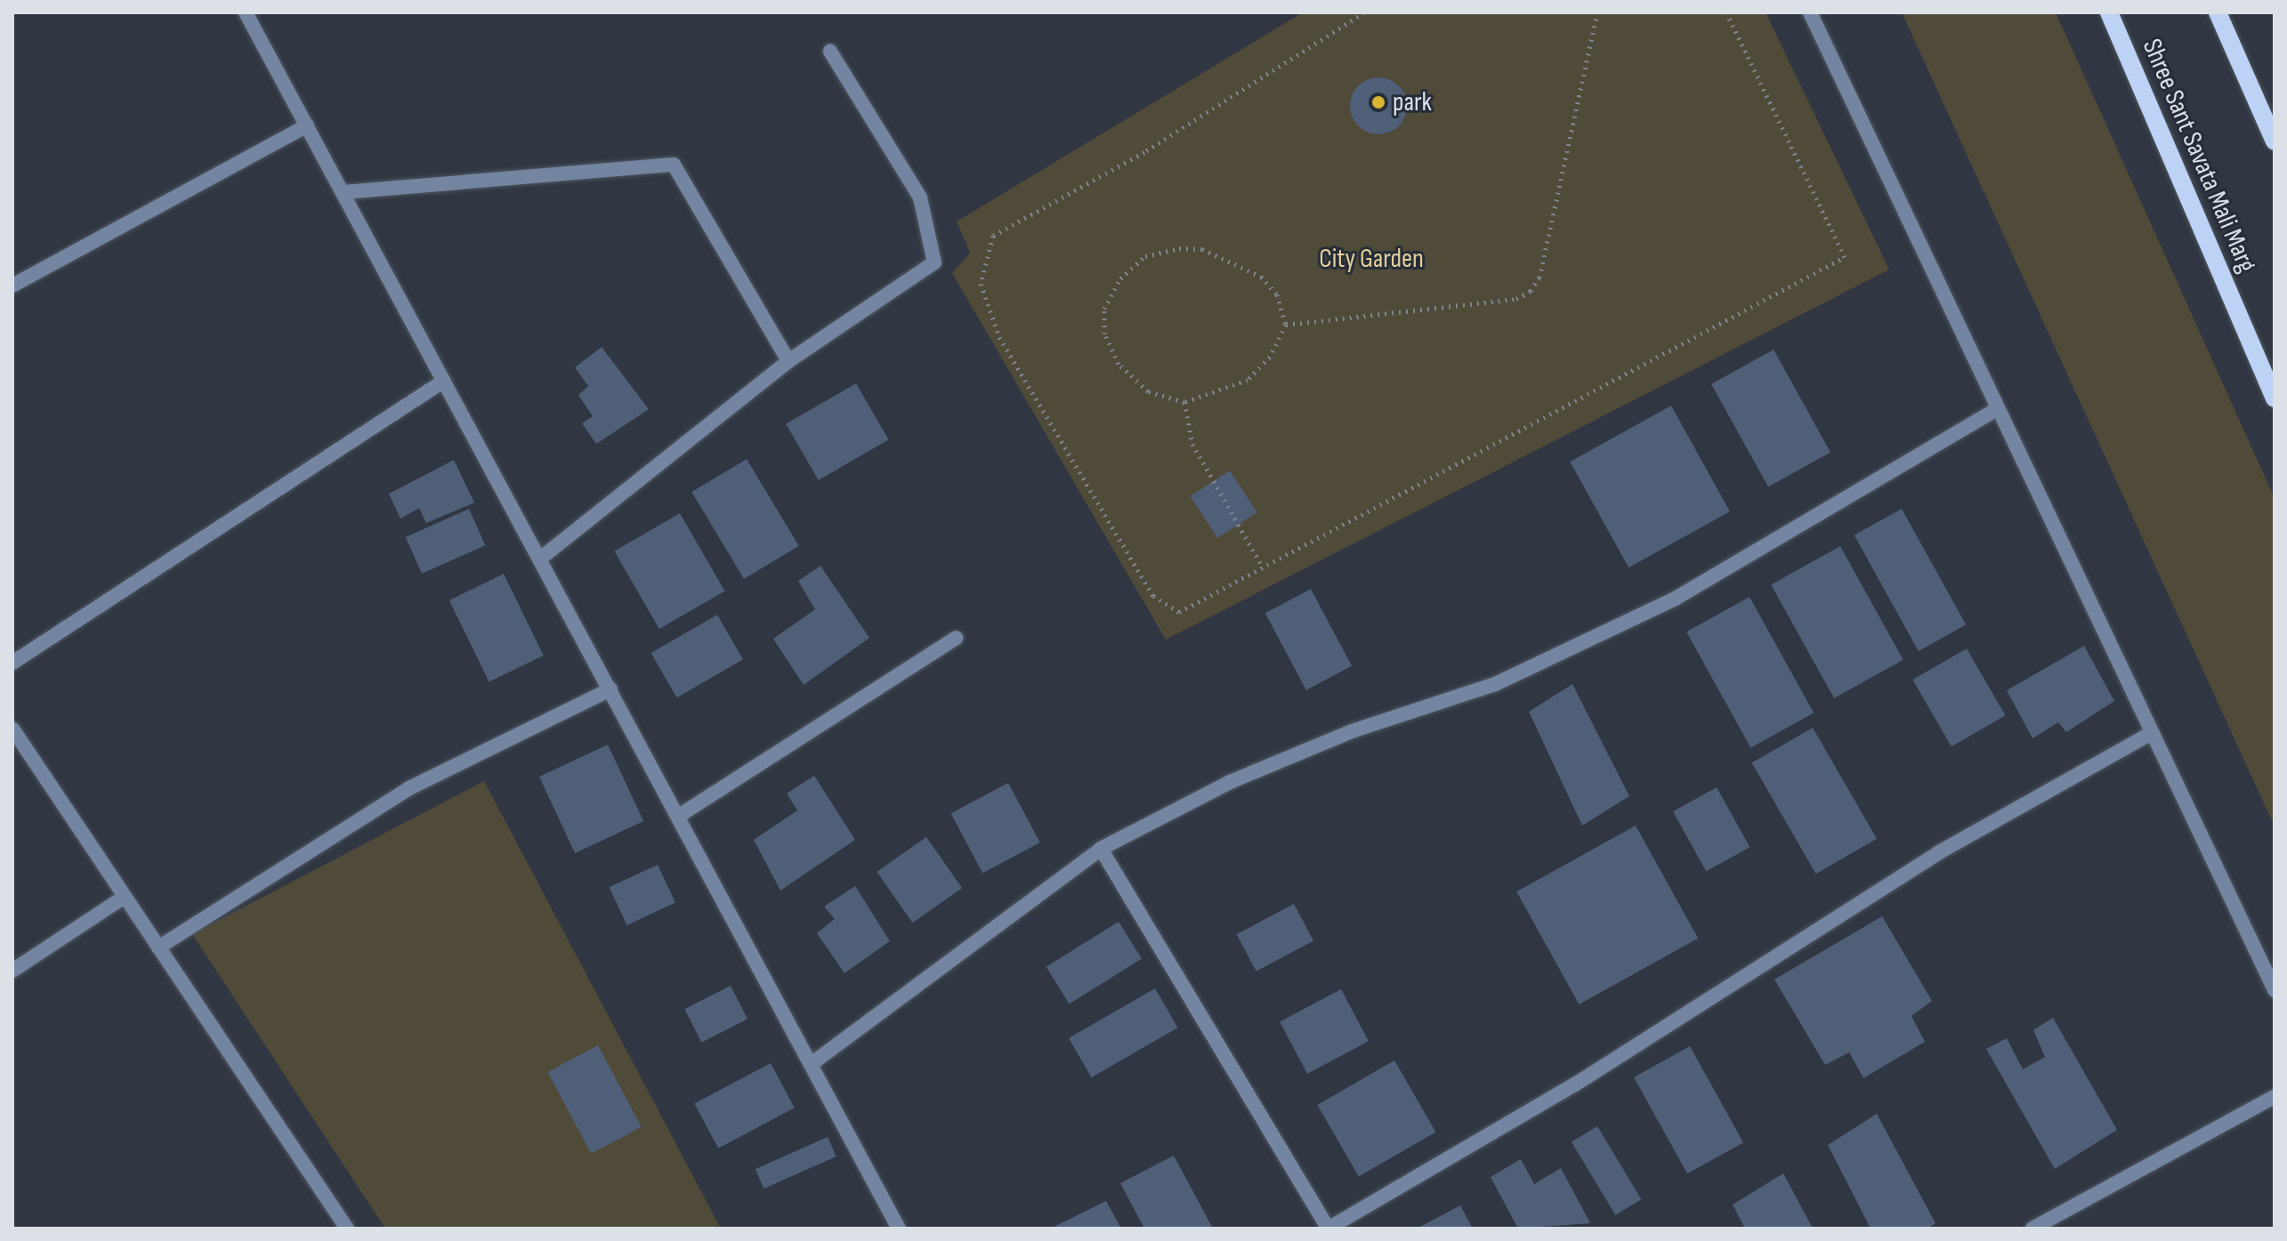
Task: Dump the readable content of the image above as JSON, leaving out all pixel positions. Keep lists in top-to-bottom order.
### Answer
{
  "streets": {
    "main road": ["Shree Sant Savata Mali Marg"]
  },
  "parks": ["City Garden"],
  "places": ["park"]
}
